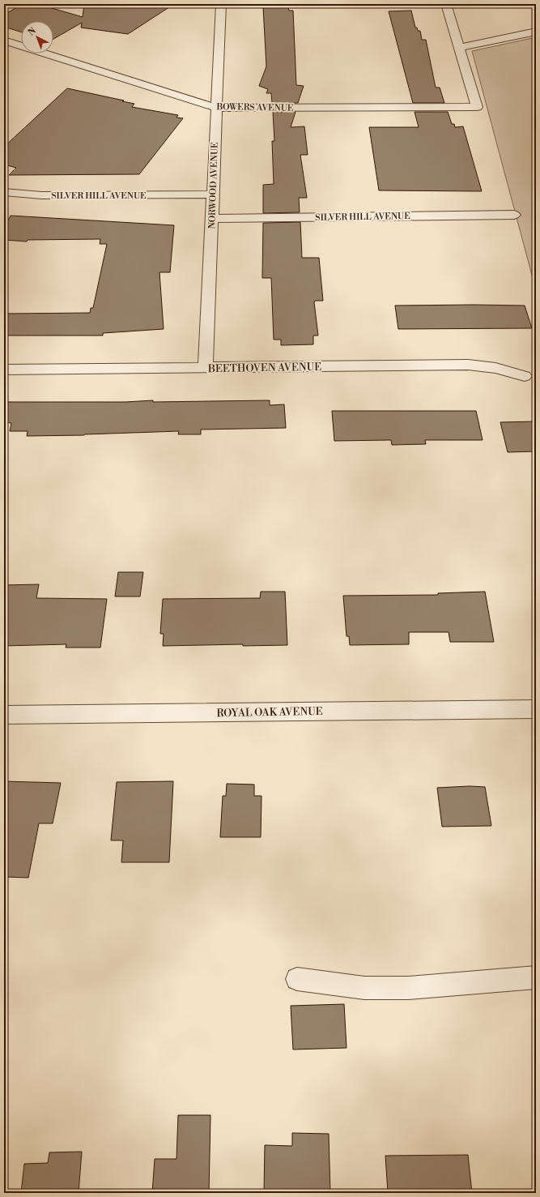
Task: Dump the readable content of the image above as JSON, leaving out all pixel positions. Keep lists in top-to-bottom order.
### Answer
{
  "streets": {
    "street": [
      "BOWERS AVENUE",
      "NORWOOD AVENUE",
      "SILVER HILL AVENUE",
      "BEETHOVEN AVENUE",
      "ROYAL OAK AVENUE"
    ]
  },
  "crossings": [
    ["BOWERS AVENUE", "NORWOOD AVENUE"],
    ["NORWOOD AVENUE", "SILVER HILL AVENUE"],
    ["NORWOOD AVENUE", "BEETHOVEN AVENUE"]
  ],
  "north": "top left"
}
